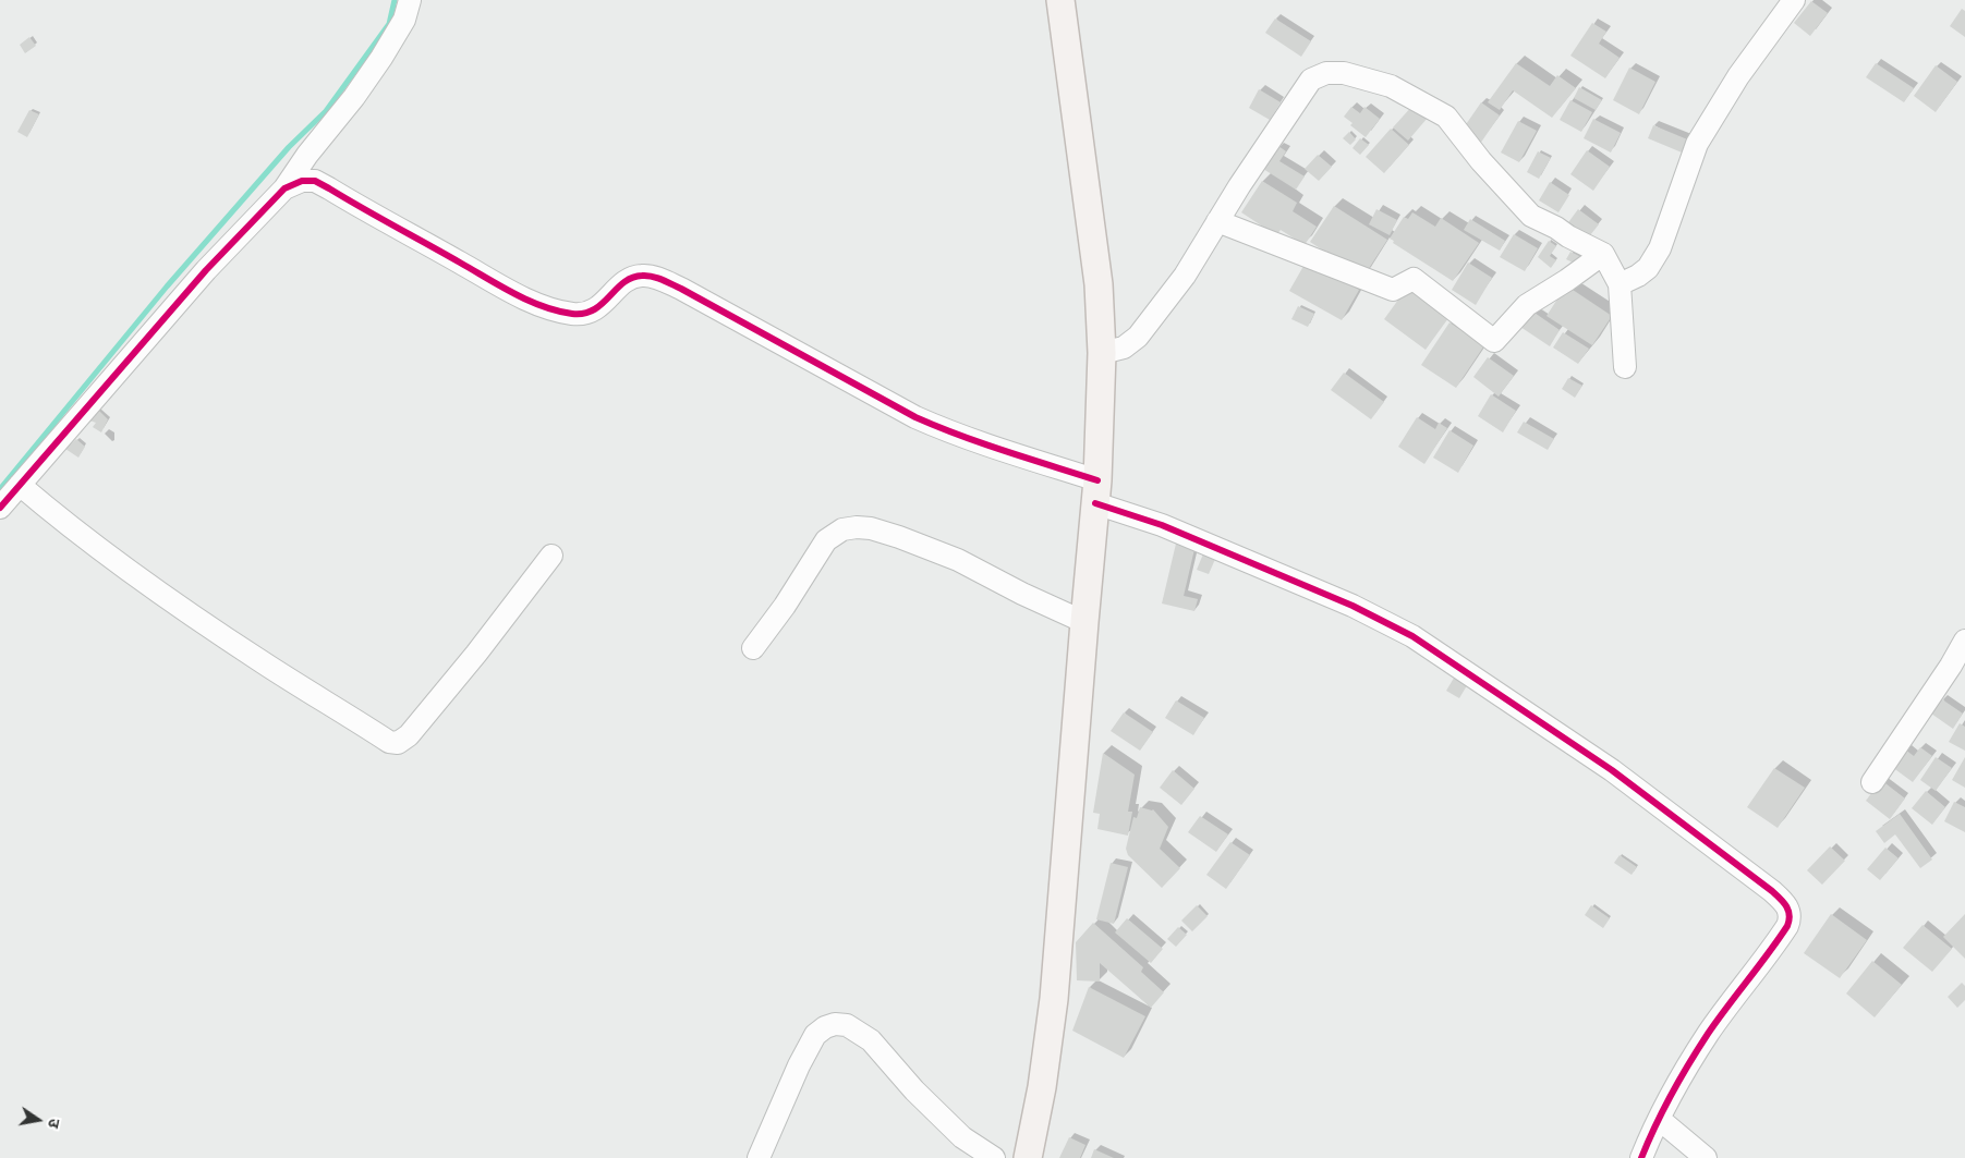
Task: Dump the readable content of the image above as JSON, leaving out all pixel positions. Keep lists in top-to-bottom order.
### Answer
{
  "north": "right"
}
